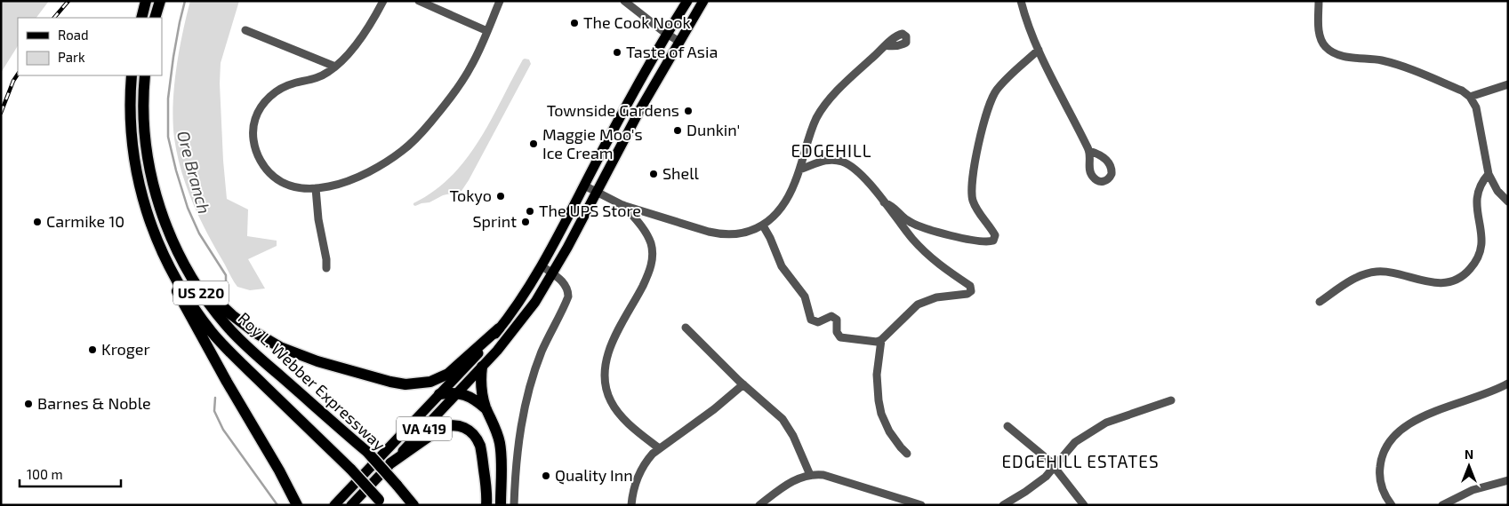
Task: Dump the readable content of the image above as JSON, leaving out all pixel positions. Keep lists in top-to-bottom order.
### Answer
{
  "streets": {
    "highway": ["US 220", "Roy L. Webber Expressway"],
    "main road": ["VA 419"]
  },
  "districts": ["EDGEHILL", "EDGEHILL ESTATES"],
  "water": ["Ore Branch"],
  "places": [
    "The Cook Nook",
    "Taste of Asia",
    "Townside Gardens",
    "Dunkin'",
    "Maggie Moo's Ice Cream",
    "Shell",
    "Tokyo",
    "The UPS Store",
    "Carmike 10",
    "Sprint",
    "Kroger",
    "Barnes & Noble",
    "Quality Inn"
  ],
  "legend": ["Road", "Park"],
  "scale_bar": "100 m",
  "north": "top"
}
